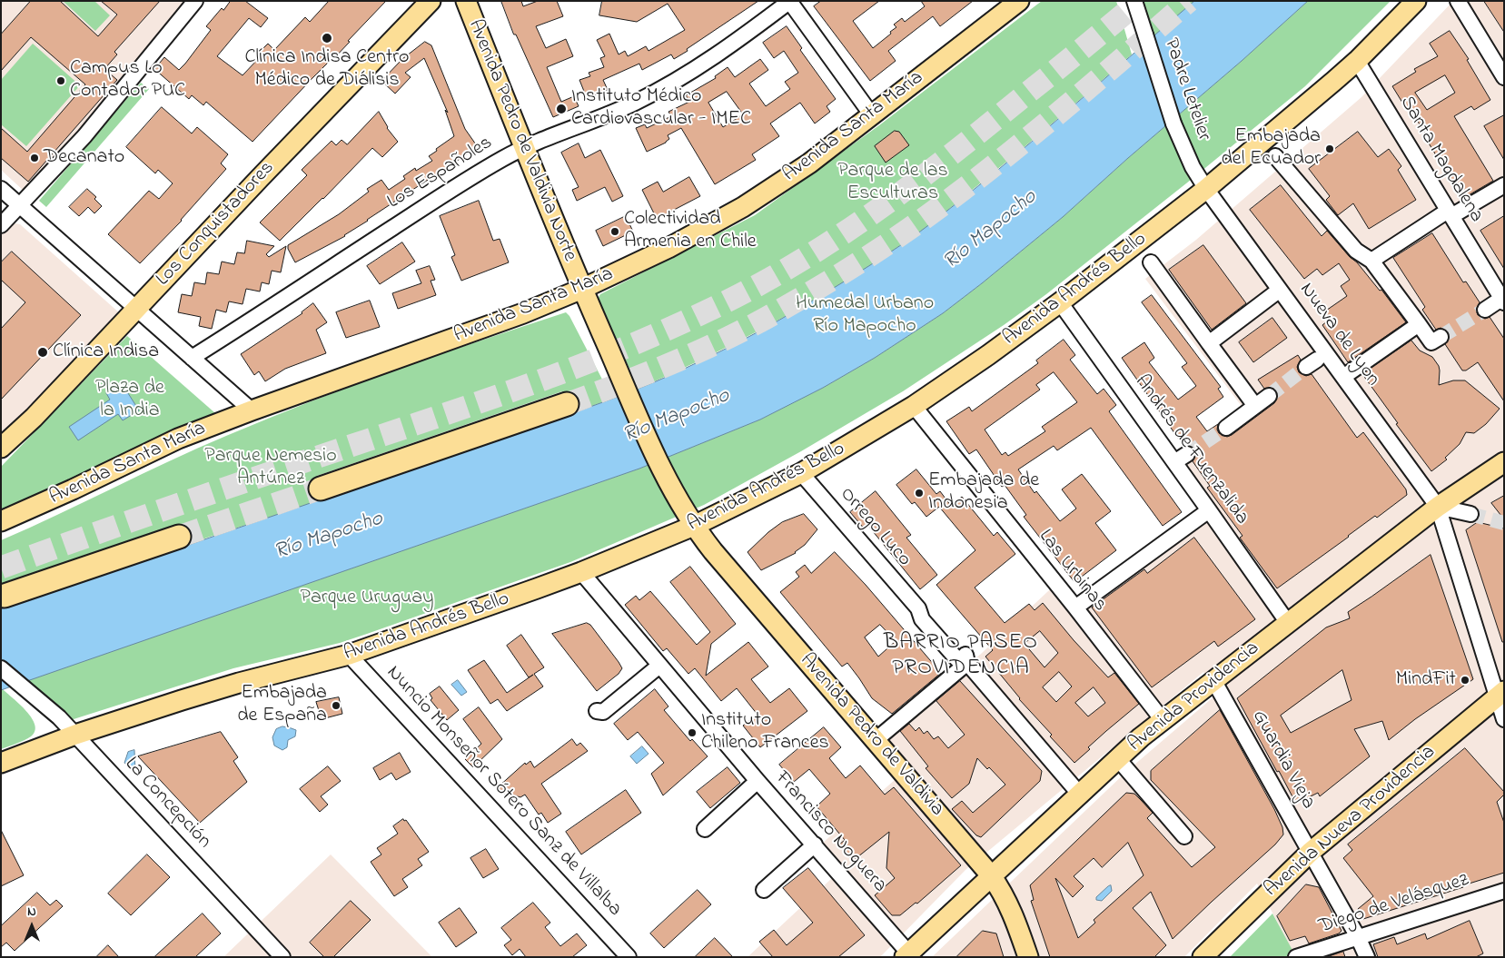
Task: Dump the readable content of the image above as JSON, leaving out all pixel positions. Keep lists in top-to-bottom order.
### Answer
{
  "streets": {
    "main road": [
      "Avenida Santa María",
      "Avenida Pedro de Valdivia Norte",
      "Los Conquistadores",
      "Avenida Andrés Bello",
      "Avenida Providencia",
      "Avenida Pedro de Valdivia",
      "Avenida Nueva Providencia"
    ],
    "street": [
      "Padre Letelier",
      "Santa Magdalena",
      "Los Españoles",
      "Nueva de Lyon",
      "Andrés de Fuenzalida",
      "Orrego Luco",
      "Las Urbinas",
      "Guardia Vieja",
      "Nuncio Monseñor Sótero Sanz de Villalba",
      "La Concepción",
      "Francisco Noguera",
      "Diego de Velásquez"
    ]
  },
  "crossings": [
    ["Padre Letelier", "Avenida Andrés Bello"],
    ["Padre Letelier", "Nueva de Lyon"],
    ["Avenida Santa María", "Avenida Pedro de Valdivia Norte"],
    ["Avenida Pedro de Valdivia Norte", "Los Españoles"],
    ["Avenida Pedro de Valdivia Norte", "Avenida Andrés Bello"],
    ["Avenida Pedro de Valdivia Norte", "Avenida Pedro de Valdivia"],
    ["Santa Magdalena", "Avenida Andrés Bello"],
    ["Avenida Andrés Bello", "Nueva de Lyon"],
    ["Avenida Andrés Bello", "Andrés de Fuenzalida"],
    ["Avenida Andrés Bello", "Orrego Luco"],
    ["Avenida Andrés Bello", "Las Urbinas"],
    ["Avenida Andrés Bello", "Avenida Pedro de Valdivia"],
    ["Avenida Andrés Bello", "Nuncio Monseñor Sótero Sanz de Villalba"],
    ["Avenida Andrés Bello", "La Concepción"],
    ["Avenida Andrés Bello", "Francisco Noguera"],
    ["Nueva de Lyon", "Avenida Providencia"],
    ["Nueva de Lyon", "Avenida Nueva Providencia"],
    ["Andrés de Fuenzalida", "Avenida Providencia"],
    ["Orrego Luco", "Avenida Providencia"],
    ["Las Urbinas", "Avenida Providencia"],
    ["Avenida Providencia", "Avenida Pedro de Valdivia"],
    ["Avenida Providencia", "Guardia Vieja"],
    ["Avenida Providencia", "Francisco Noguera"],
    ["Guardia Vieja", "Avenida Nueva Providencia"],
    ["Guardia Vieja", "Diego de Velásquez"]
  ],
  "districts": ["BARRIO PASEO PROVIDENCIA"],
  "water": ["Río Mapocho"],
  "parks": [
    "Parque de las Esculturas",
    "Humedal Urbano Río Mapocho",
    "Plaza de la India",
    "Parque Nemesio Antúnez",
    "Parque Uruguay"
  ],
  "places": [
    "Clínica Indisa Centro Médico de Diálisis",
    "Campus Lo Contador PUC",
    "Instituto Médico Cardiovascular - IMEC",
    "Embajada del Ecuador",
    "Decanato",
    "Colectividad Armenia en Chile",
    "Clínica Indisa",
    "Embajada de Indonesia",
    "MindFit",
    "Embajada de España",
    "Instituto Chileno Frances"
  ],
  "north": "top"
}
